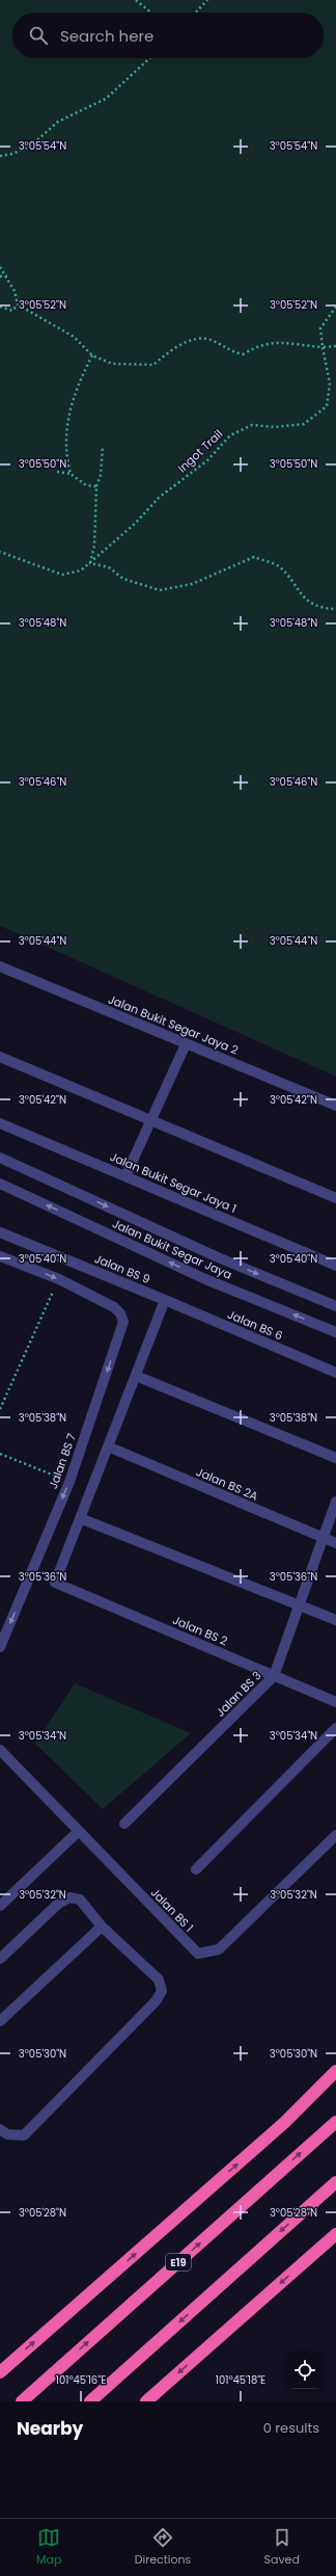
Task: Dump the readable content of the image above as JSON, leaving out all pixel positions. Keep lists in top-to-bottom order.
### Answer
{
  "streets": {
    "highway": ["E19"],
    "street": [
      "Jalan Bukit Segar Jaya 2",
      "Jalan Bukit Segar Jaya 1",
      "Jalan Bukit Segar Jaya",
      "Jalan BS 9",
      "Jalan BS 6",
      "Jalan BS 7",
      "Jalan BS 2A",
      "Jalan BS 2",
      "Jalan BS 3",
      "Jalan BS 1"
    ],
    "path": ["Ingot Trail"]
  },
  "crossings": [
    ["Jalan BS 9", "Jalan BS 6"],
    ["Jalan BS 2A", "Jalan BS 3"],
    ["Jalan BS 2", "Jalan BS 3"]
  ],
  "page": {
    "search": "Search here",
    "heading": ["Nearby", "0 results"],
    "nav": ["Map", "Directions", "Saved"]
  },
  "coordinates": [
    "3°05'54\"N",
    "3°05'52\"N",
    "3°05'50\"N",
    "3°05'48\"N",
    "3°05'46\"N",
    "3°05'44\"N",
    "3°05'42\"N",
    "3°05'40\"N",
    "3°05'38\"N",
    "3°05'36\"N",
    "3°05'34\"N",
    "3°05'32\"N",
    "3°05'30\"N",
    "3°05'28\"N",
    "101°45'16\"E",
    "101°45'18\"E"
  ]
}
